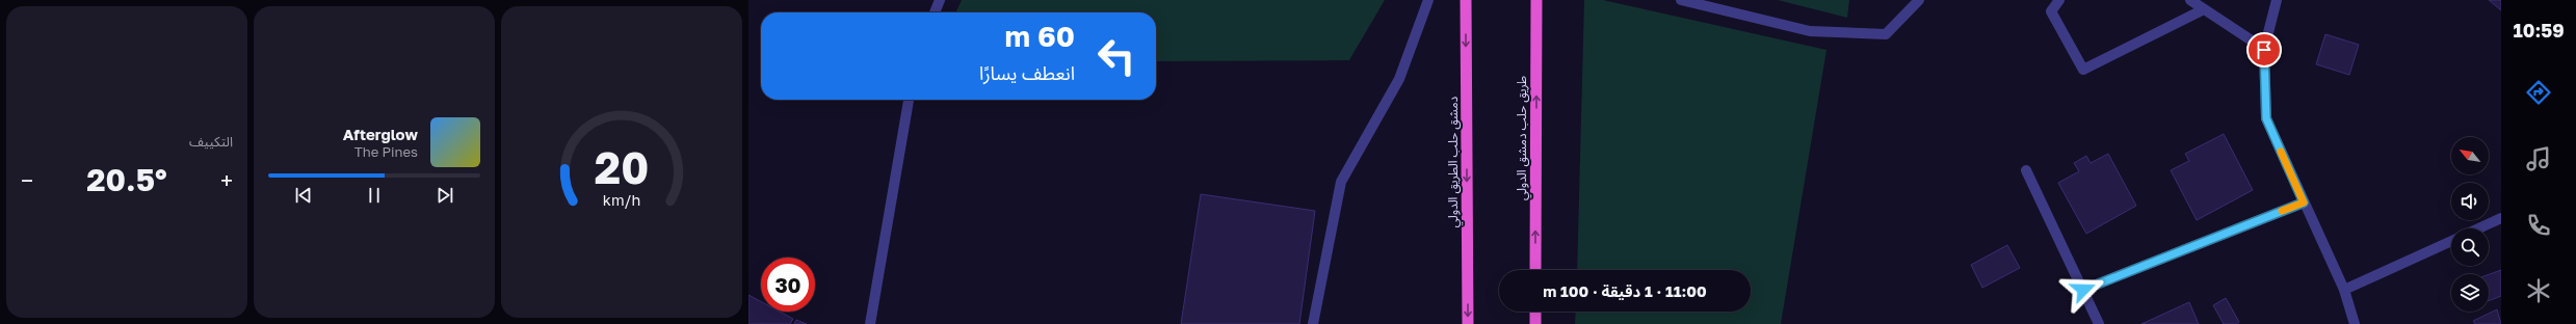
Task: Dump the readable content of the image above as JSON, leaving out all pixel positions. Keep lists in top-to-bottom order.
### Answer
{
  "streets": {
    "highway": ["طريق حلب دمشق الدولي", "دمشق حلب الطريق الدولي"]
  },
  "one_way": ["طريق حلب دمشق الدولي", "دمشق حلب الطريق الدولي"],
  "north": "top left",
  "page": {
    "tabs": "10:59",
    "tile": "التكييف",
    "turn": ["60 m", "انعطف يسارًا"],
    "song": ["Afterglow", "The Pines"],
    "heat": ["−", "20.5°", "+"],
    "limit": "30",
    "trip": "11:00 · 1 دقيقة · 100 m",
    "gauge": ["20", "km/h"]
  }
}
